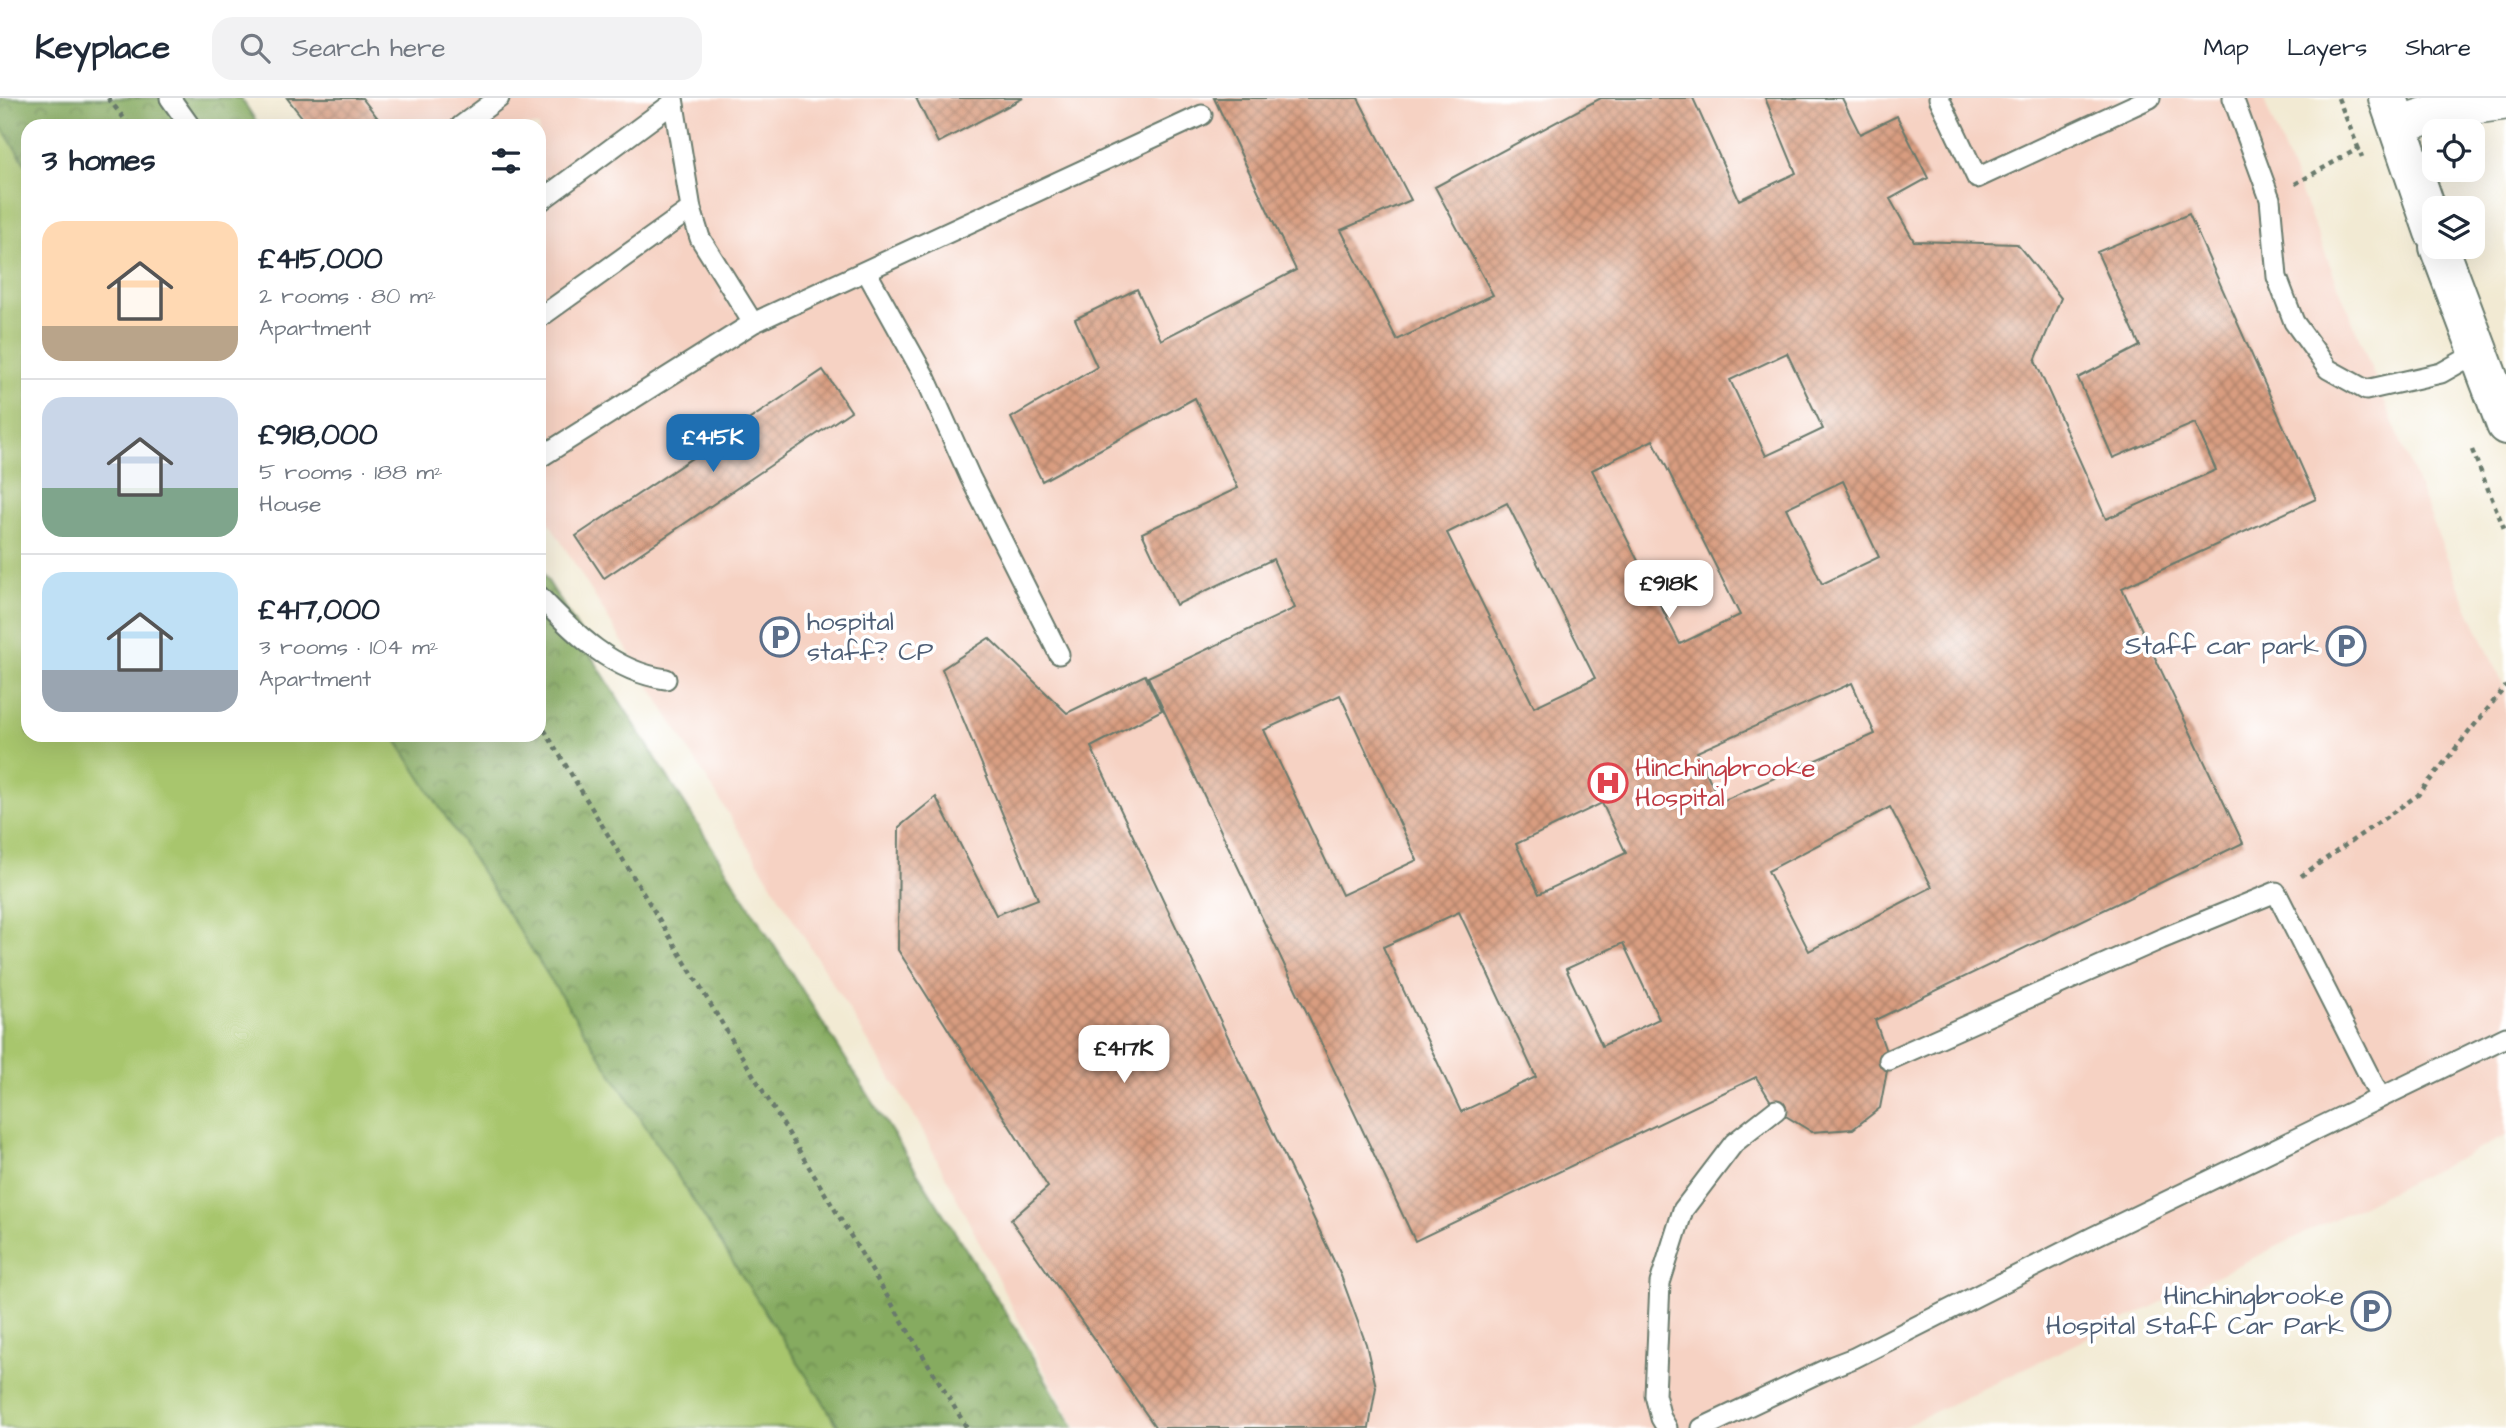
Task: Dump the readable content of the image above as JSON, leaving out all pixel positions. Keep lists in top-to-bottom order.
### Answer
{
  "places": {
    "parking": ["hospital staff? CP", "Staff car park", "Hinchingbrooke Hospital Staff Car Park"],
    "hospital": ["Hinchingbrooke Hospital"]
  },
  "page": {
    "header": "Keyplace",
    "search": "Search here",
    "nav": ["Map", "Layers", "Share"],
    "heading": "3 homes",
    "list": [
      {
        "name": "£415,000",
        "note": "2 rooms · 80 m² · Apartment"
      },
      {
        "name": "£918,000",
        "note": "5 rooms · 188 m² · House"
      },
      {
        "name": "£417,000",
        "note": "3 rooms · 104 m² · Apartment"
      }
    ],
    "price": ["£415K", "£918K", "£417K"]
  }
}
